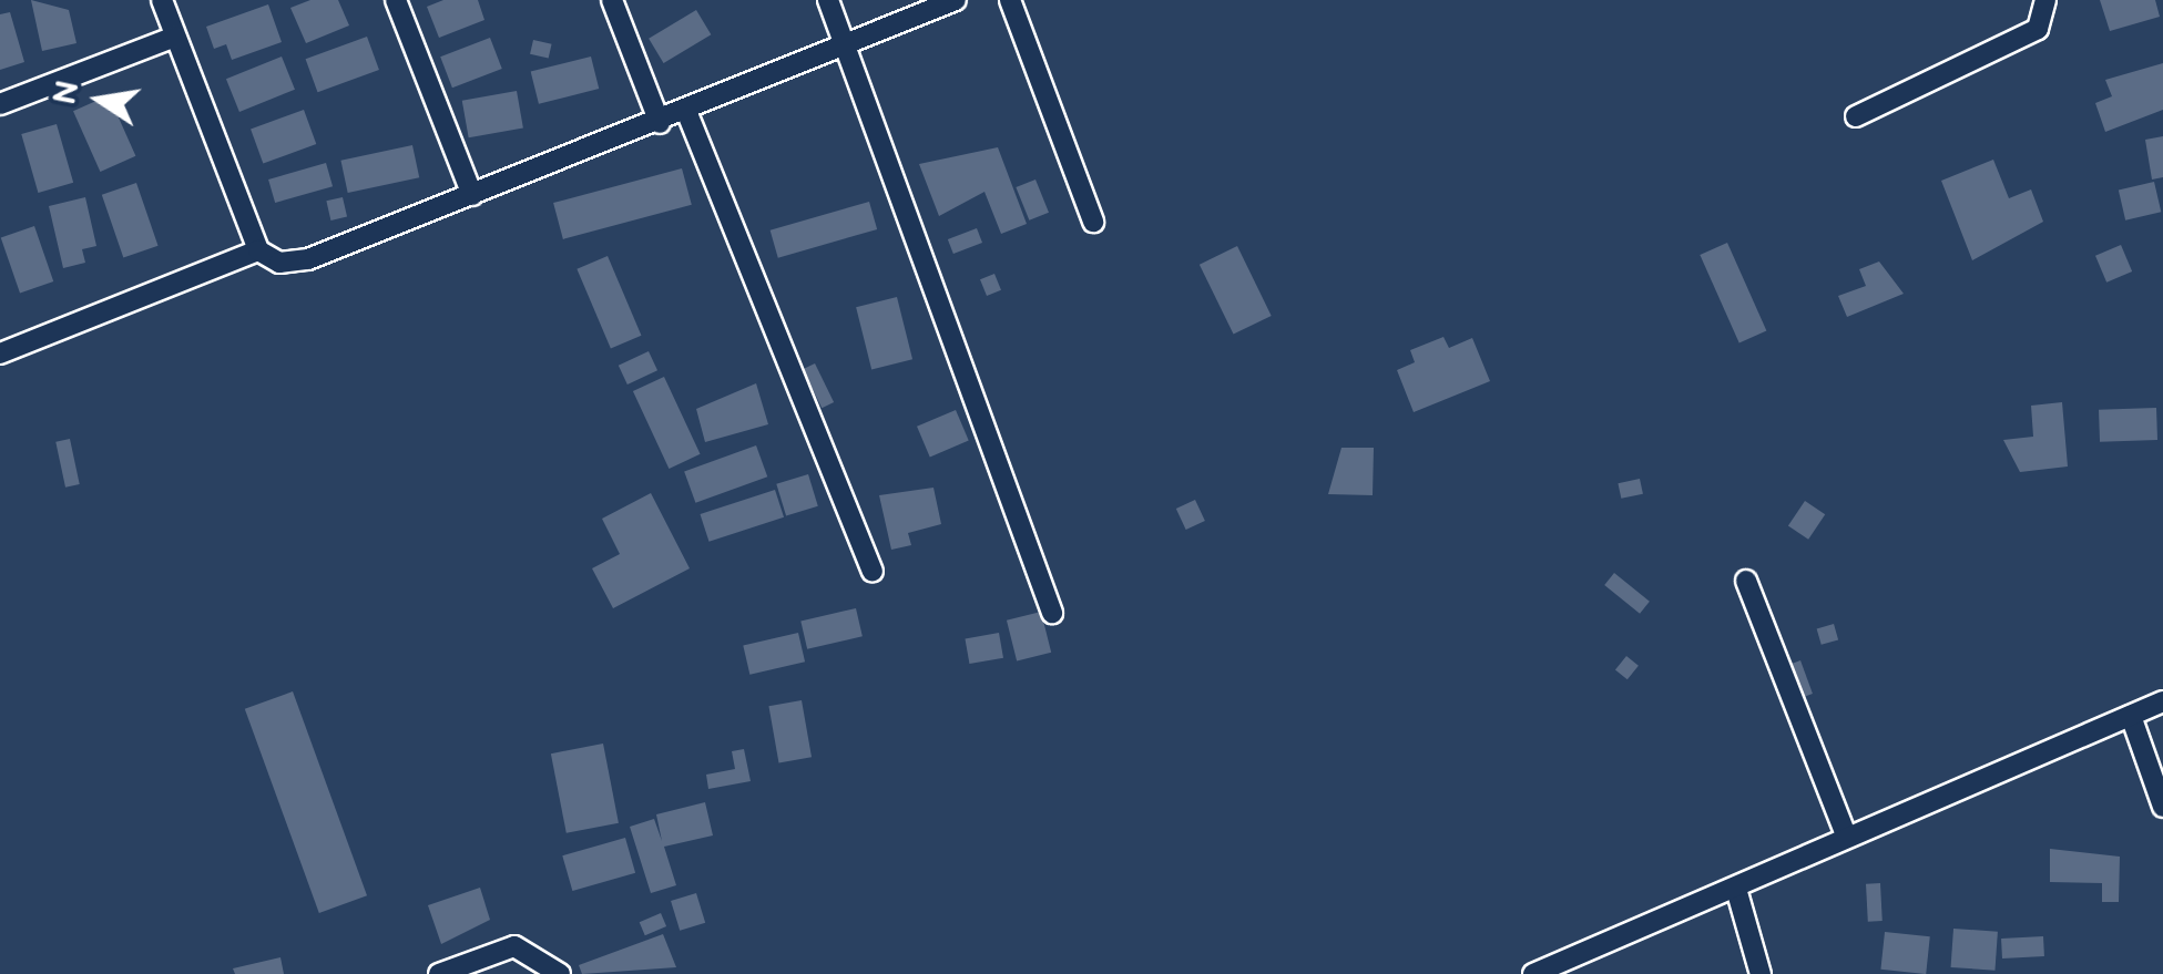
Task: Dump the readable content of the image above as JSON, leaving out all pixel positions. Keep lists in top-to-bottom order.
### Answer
{
  "north": "left"
}
